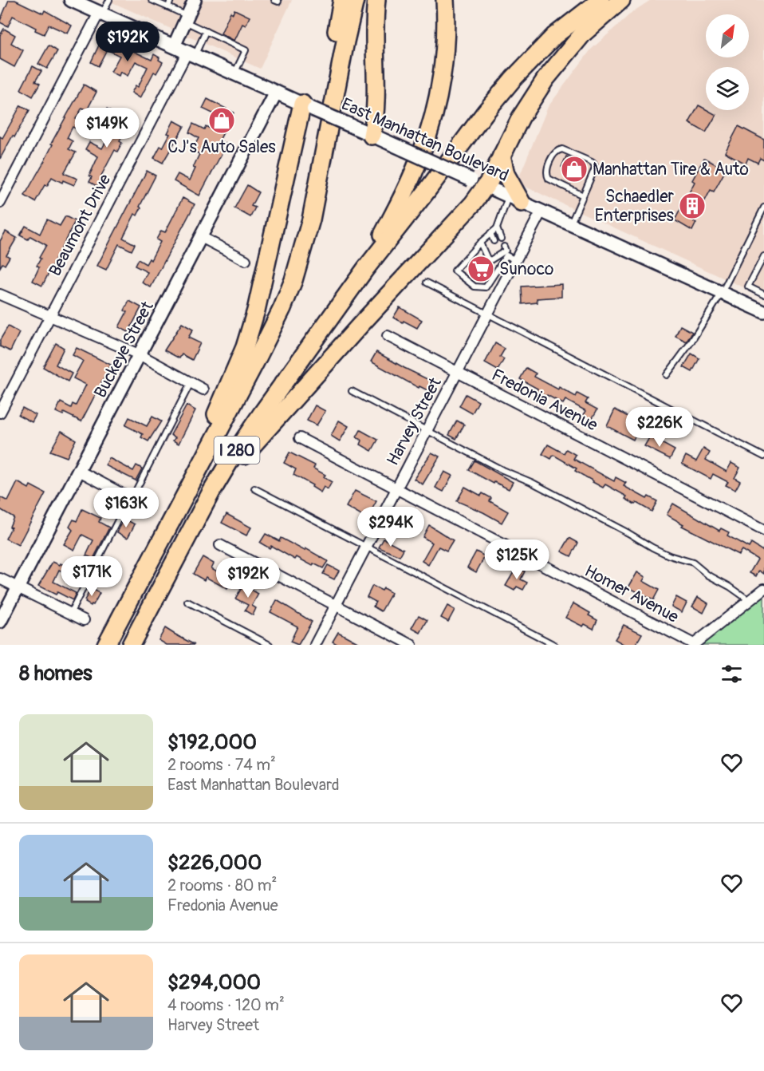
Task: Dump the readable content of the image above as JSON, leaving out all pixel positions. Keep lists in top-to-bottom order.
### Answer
{
  "streets": {
    "highway": ["I 280"],
    "main road": ["East Manhattan Boulevard"],
    "street": [
      "Beaumont Drive",
      "Buckeye Street",
      "Fredonia Avenue",
      "Harvey Street",
      "Homer Avenue"
    ]
  },
  "crossings": [
    ["East Manhattan Boulevard", "Beaumont Drive"],
    ["East Manhattan Boulevard", "Buckeye Street"],
    ["East Manhattan Boulevard", "Harvey Street"],
    ["Fredonia Avenue", "Harvey Street"],
    ["Harvey Street", "Homer Avenue"]
  ],
  "places": {
    "shop": ["CJ's Auto Sales", "Manhattan Tire & Auto"],
    "building": ["Schaedler Enterprises"],
    "supermarket": ["Sunoco"]
  },
  "north": "top right",
  "page": {
    "price": [
      "$192K",
      "$149K",
      "$226K",
      "$163K",
      "$294K",
      "$125K",
      "$171K",
      "$192K"
    ],
    "heading": "8 homes",
    "list": [
      {
        "name": "$192,000",
        "note": "2 rooms · 74 m² · East Manhattan Boulevard"
      },
      {
        "name": "$226,000",
        "note": "2 rooms · 80 m² · Fredonia Avenue"
      },
      {
        "name": "$294,000",
        "note": "4 rooms · 120 m² · Harvey Street"
      }
    ]
  }
}
